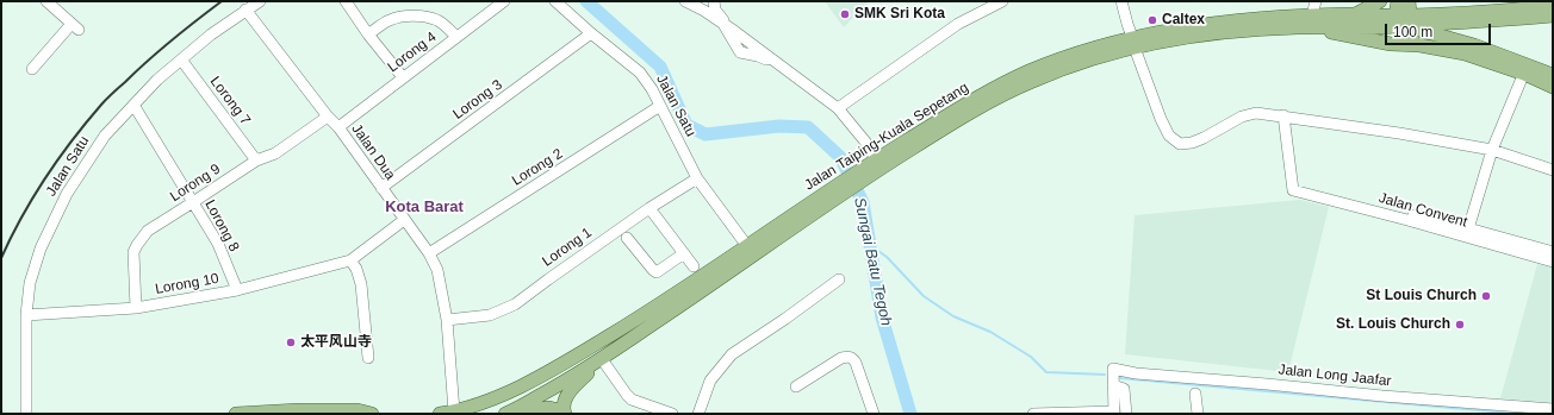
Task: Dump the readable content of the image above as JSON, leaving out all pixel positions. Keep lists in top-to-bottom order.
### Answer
{
  "streets": {
    "main road": ["Jalan Taiping-Kuala Sepetang"],
    "street": [
      "Lorong 4",
      "Lorong 3",
      "Lorong 7",
      "Jalan Satu",
      "Jalan Dua",
      "Lorong 2",
      "Lorong 9",
      "Jalan Convent",
      "Lorong 8",
      "Lorong 1",
      "Lorong 10",
      "Jalan Long Jaafar"
    ]
  },
  "crossings": [
    ["Lorong 4", "Jalan Dua"],
    ["Lorong 3", "Jalan Satu"],
    ["Lorong 3", "Jalan Dua"],
    ["Lorong 7", "Jalan Satu"],
    ["Lorong 7", "Lorong 9"],
    ["Jalan Satu", "Jalan Taiping-Kuala Sepetang"],
    ["Jalan Satu", "Jalan Dua"],
    ["Jalan Satu", "Lorong 2"],
    ["Jalan Satu", "Lorong 8"],
    ["Jalan Satu", "Lorong 1"],
    ["Jalan Satu", "Lorong 10"],
    ["Jalan Taiping-Kuala Sepetang", "Jalan Dua"],
    ["Jalan Dua", "Lorong 2"],
    ["Jalan Dua", "Lorong 9"],
    ["Jalan Dua", "Lorong 1"],
    ["Jalan Dua", "Lorong 10"],
    ["Lorong 9", "Lorong 8"],
    ["Lorong 9", "Lorong 10"],
    ["Lorong 8", "Lorong 10"]
  ],
  "districts": ["Kota Barat"],
  "water": ["Sungai Batu Tegoh"],
  "places": [
    "SMK Sri Kota",
    "Caltex",
    "St Louis Church",
    "St. Louis Church",
    "太平风山寺"
  ],
  "scale_bar": "100 m"
}
